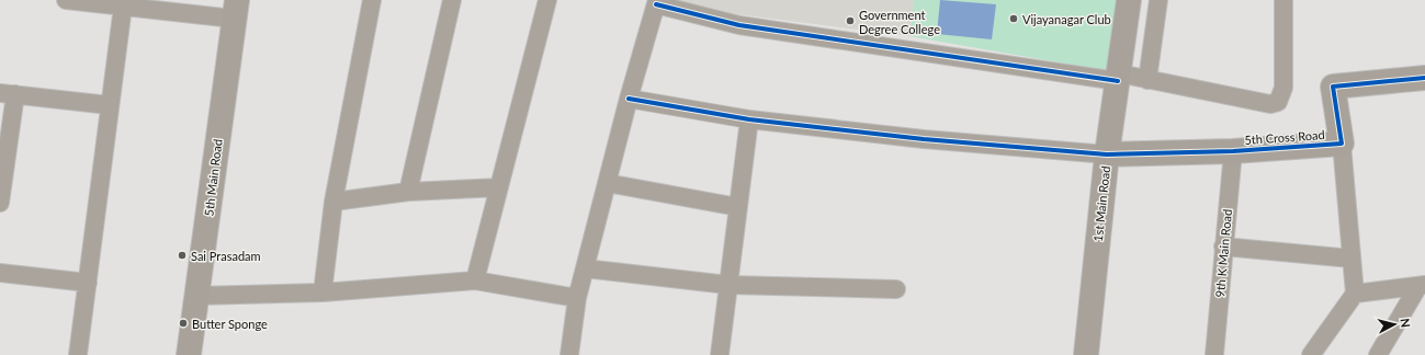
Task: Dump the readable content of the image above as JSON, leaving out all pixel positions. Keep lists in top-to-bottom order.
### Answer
{
  "streets": {
    "street": [
      "5th Cross Road",
      "5th Main Road",
      "1st Main Road",
      "9th K Main Road"
    ]
  },
  "crossings": [
    ["5th Cross Road", "1st Main Road"],
    ["5th Cross Road", "9th K Main Road"]
  ],
  "places": [
    "Vijayanagar Club",
    "Government Degree College",
    "Sai Prasadam",
    "Butter Sponge"
  ],
  "north": "right"
}
